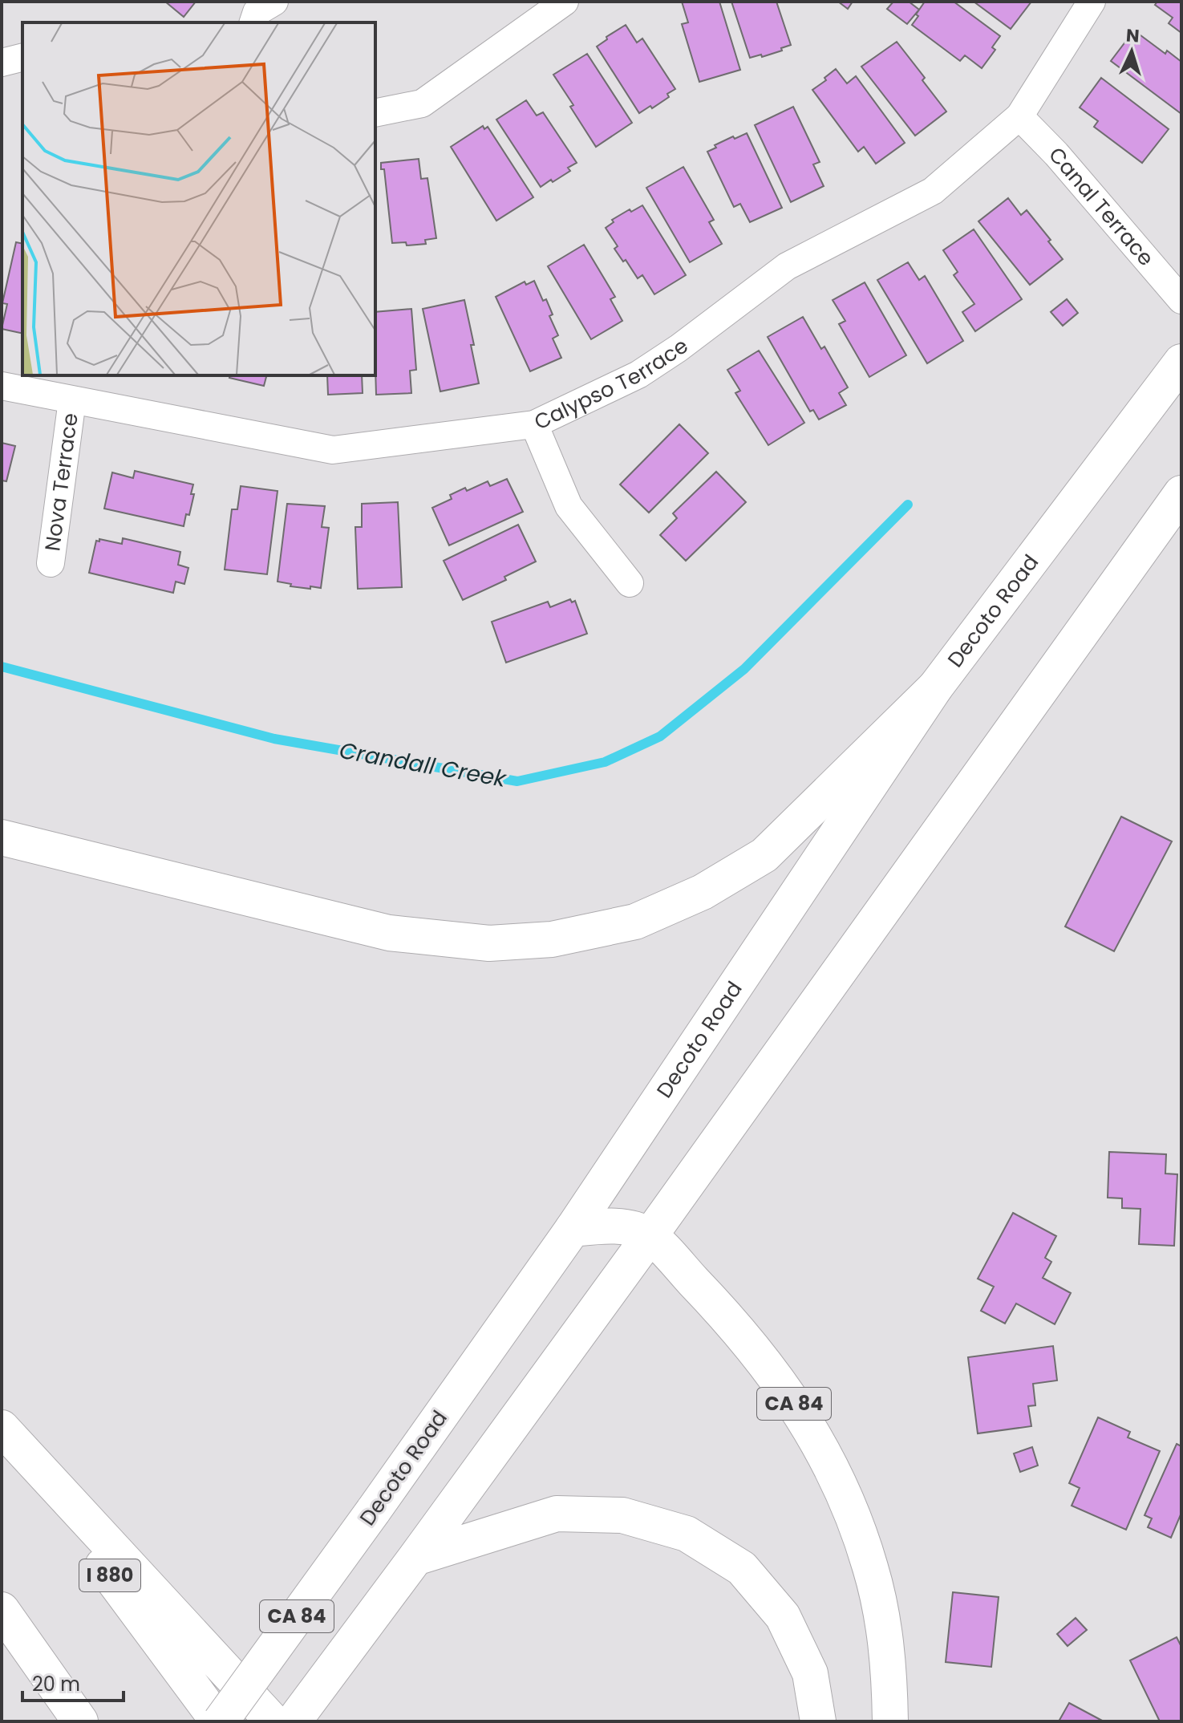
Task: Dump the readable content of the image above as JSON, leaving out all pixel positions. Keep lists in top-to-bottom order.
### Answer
{
  "streets": {
    "main road": ["Decoto Road", "CA 84", "I 880"],
    "street": ["Canal Terrace", "Calypso Terrace", "Nova Terrace"]
  },
  "crossings": [
    ["Canal Terrace", "Calypso Terrace"],
    ["Calypso Terrace", "Nova Terrace"],
    ["Decoto Road", "I 880"]
  ],
  "water": ["Crandall Creek"],
  "scale_bar": "20 m",
  "north": "top"
}
